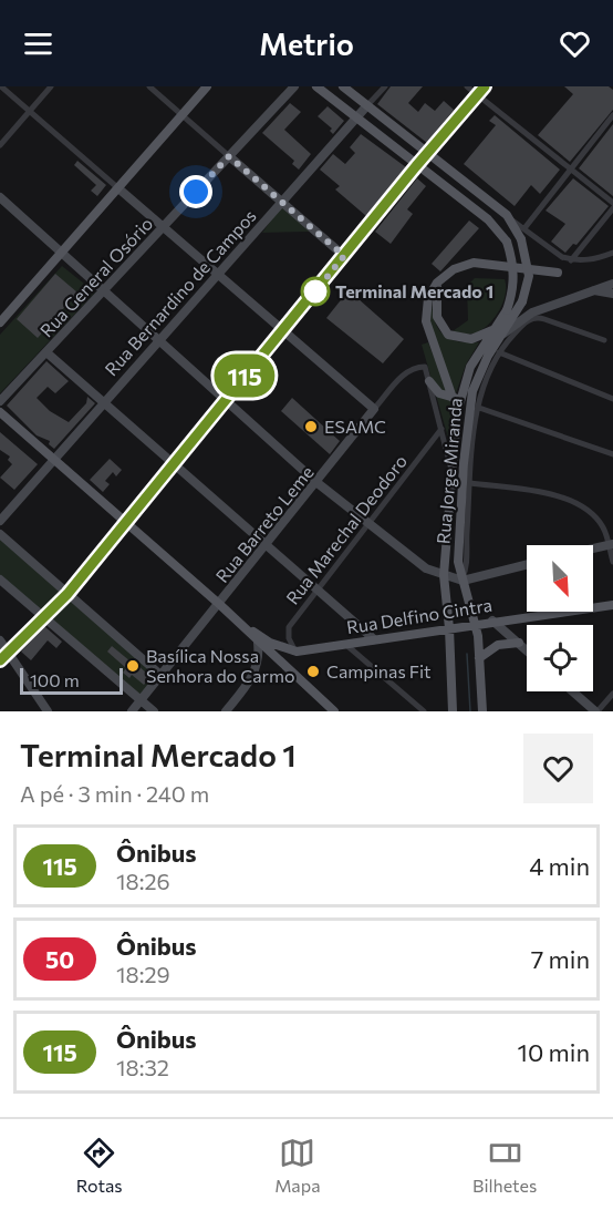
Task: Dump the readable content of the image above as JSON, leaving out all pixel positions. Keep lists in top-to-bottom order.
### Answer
{
  "streets": {
    "main road": [
      "Rua General Osório",
      "Rua Bernardino de Campos",
      "Rua Jorge Miranda",
      "Rua Barreto Leme",
      "Rua Delfino Cintra"
    ],
    "street": ["Rua Marechal Deodoro"]
  },
  "crossings": [
    ["Rua Jorge Miranda", "Rua Barreto Leme"],
    ["Rua Jorge Miranda", "Rua Marechal Deodoro"],
    ["Rua Jorge Miranda", "Rua Delfino Cintra"],
    ["Rua Marechal Deodoro", "Rua Delfino Cintra"]
  ],
  "places": [
    "Terminal Mercado 1",
    "ESAMC",
    "Basílica Nossa Senhora do Carmo",
    "Campinas Fit"
  ],
  "lines": ["bus line 115"],
  "scale_bar": "100 m",
  "north": "bottom right",
  "page": {
    "header": "Metrio",
    "on_map": "115",
    "scale": "100 m",
    "heading": ["Terminal Mercado 1", "A pé · 3 min · 240 m"],
    "list": [
      {
        "mark": "115",
        "name": "Ônibus",
        "note": "18:26",
        "value": "4 min"
      },
      {
        "mark": "50",
        "name": "Ônibus",
        "note": "18:29",
        "value": "7 min"
      },
      {
        "mark": "115",
        "name": "Ônibus",
        "note": "18:32",
        "value": "10 min"
      }
    ],
    "tabs": ["Rotas", "Mapa", "Bilhetes"]
  }
}
